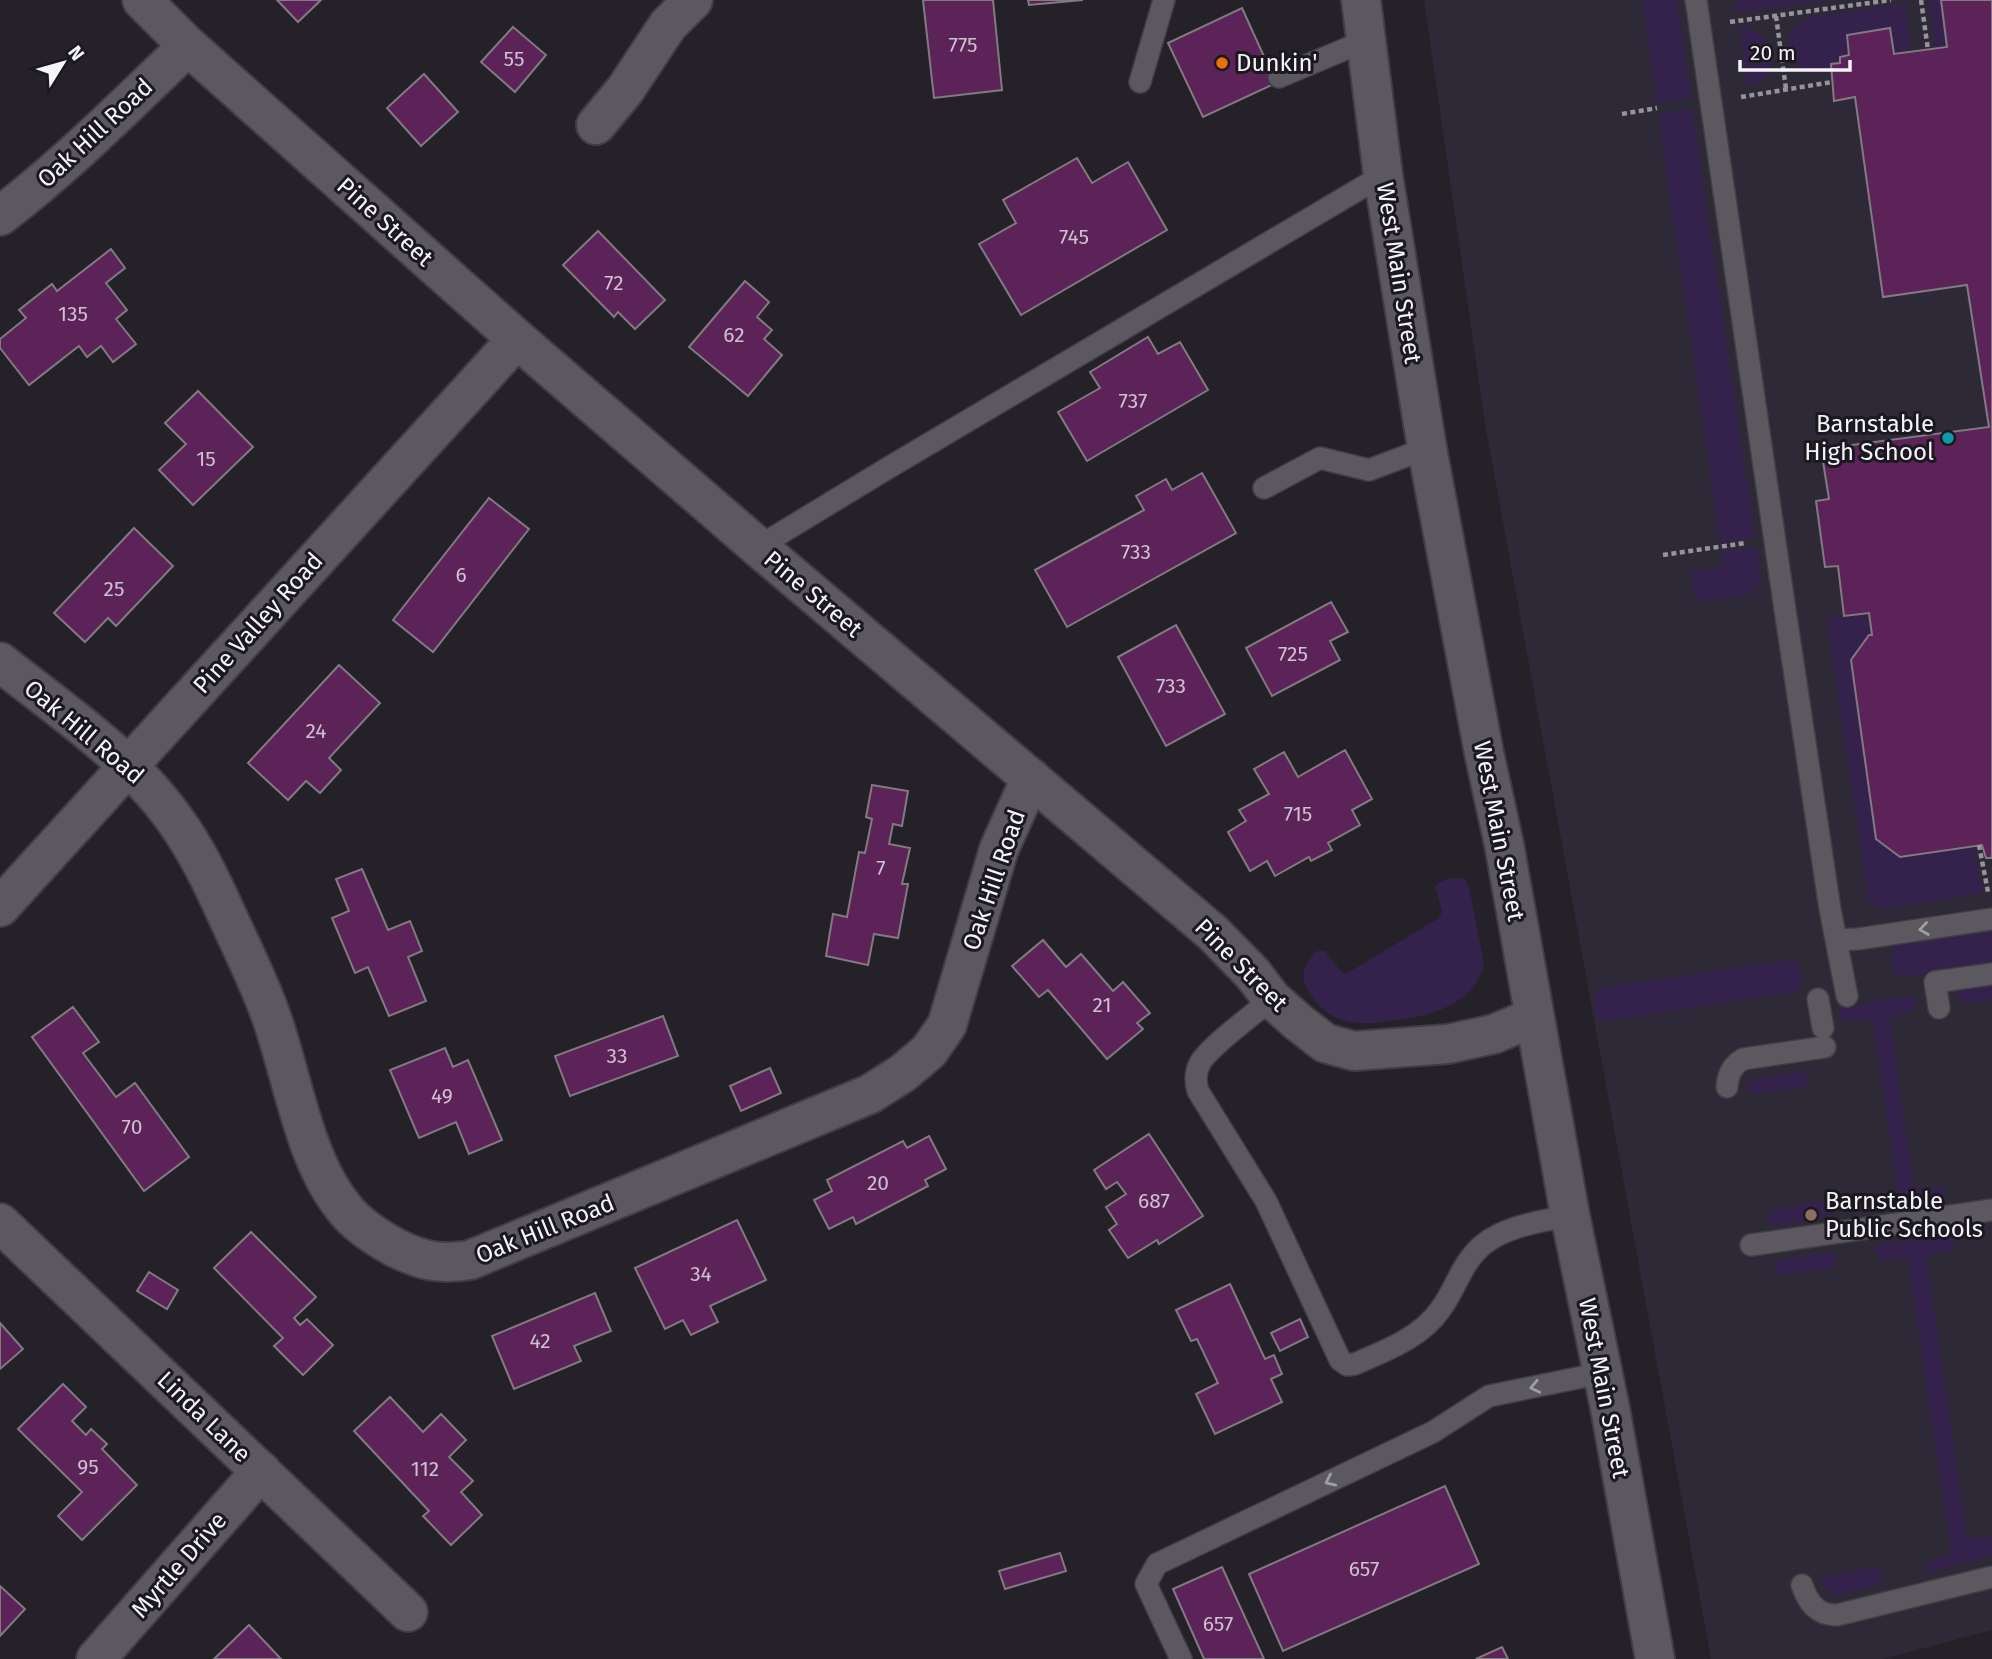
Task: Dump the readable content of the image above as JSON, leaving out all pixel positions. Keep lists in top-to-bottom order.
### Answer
{
  "streets": {
    "street": [
      "Oak Hill Road",
      "Pine Street",
      "West Main Street",
      "Pine Valley Road",
      "Linda Lane",
      "Myrtle Drive"
    ]
  },
  "crossings": [
    ["Oak Hill Road", "Pine Street"],
    ["Oak Hill Road", "Pine Valley Road"],
    ["Pine Street", "West Main Street"],
    ["Pine Street", "Pine Valley Road"],
    ["Linda Lane", "Myrtle Drive"]
  ],
  "places": ["Dunkin'", "Barnstable High School", "Barnstable Public Schools"],
  "house_numbers": [
    "775",
    "55",
    "745",
    "72",
    "135",
    "62",
    "737",
    "15",
    "733",
    "6",
    "25",
    "725",
    "733",
    "24",
    "715",
    "7",
    "21",
    "33",
    "49",
    "70",
    "20",
    "687",
    "34",
    "42",
    "95",
    "112",
    "657",
    "657"
  ],
  "scale_bar": "20 m",
  "north": "top right"
}
